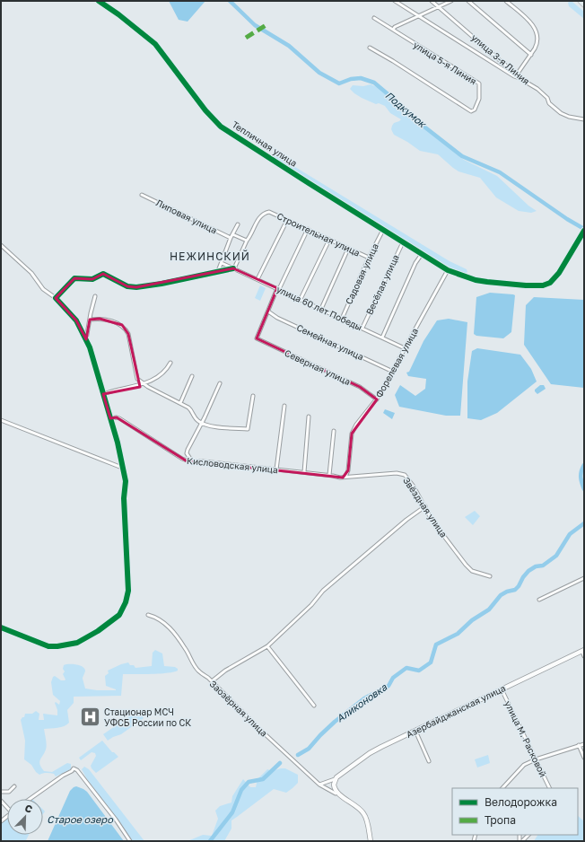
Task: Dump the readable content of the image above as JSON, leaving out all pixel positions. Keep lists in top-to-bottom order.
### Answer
{
  "streets": {
    "main road": ["Азербайджанская улица"],
    "street": [
      "улица 3-я Линия",
      "улица 5-я Линия",
      "Тепличная улица",
      "Липовая улица",
      "Строительная улица",
      "Садовая улица",
      "Весёлая улица",
      "улица 60 лет Победы",
      "Семейная улица",
      "Форелевая улица",
      "Северная улица",
      "Кисловодская улица",
      "Звёздная улица",
      "Заозёрная улица",
      "улица М. Расковой"
    ]
  },
  "crossings": [
    ["Тепличная улица", "Садовая улица"],
    ["Тепличная улица", "Весёлая улица"],
    ["Тепличная улица", "Форелевая улица"],
    ["Строительная улица", "Садовая улица"],
    ["Садовая улица", "улица 60 лет Победы"],
    ["Весёлая улица", "улица 60 лет Победы"],
    ["улица 60 лет Победы", "Форелевая улица"],
    ["Семейная улица", "Форелевая улица"],
    ["Семейная улица", "Северная улица"],
    ["Форелевая улица", "Северная улица"],
    ["Форелевая улица", "Кисловодская улица"],
    ["Форелевая улица", "Звёздная улица"],
    ["Кисловодская улица", "Звёздная улица"],
    ["Азербайджанская улица", "улица М. Расковой"]
  ],
  "districts": ["НЕЖИНСКИЙ"],
  "water": ["Подкумок", "Аликоновка", "Старое озеро"],
  "places": {
    "hospital": ["Стационар МСЧ УФСБ России по СК"]
  },
  "legend": ["Велодорожка", "Тропа"],
  "north": "top right"
}
